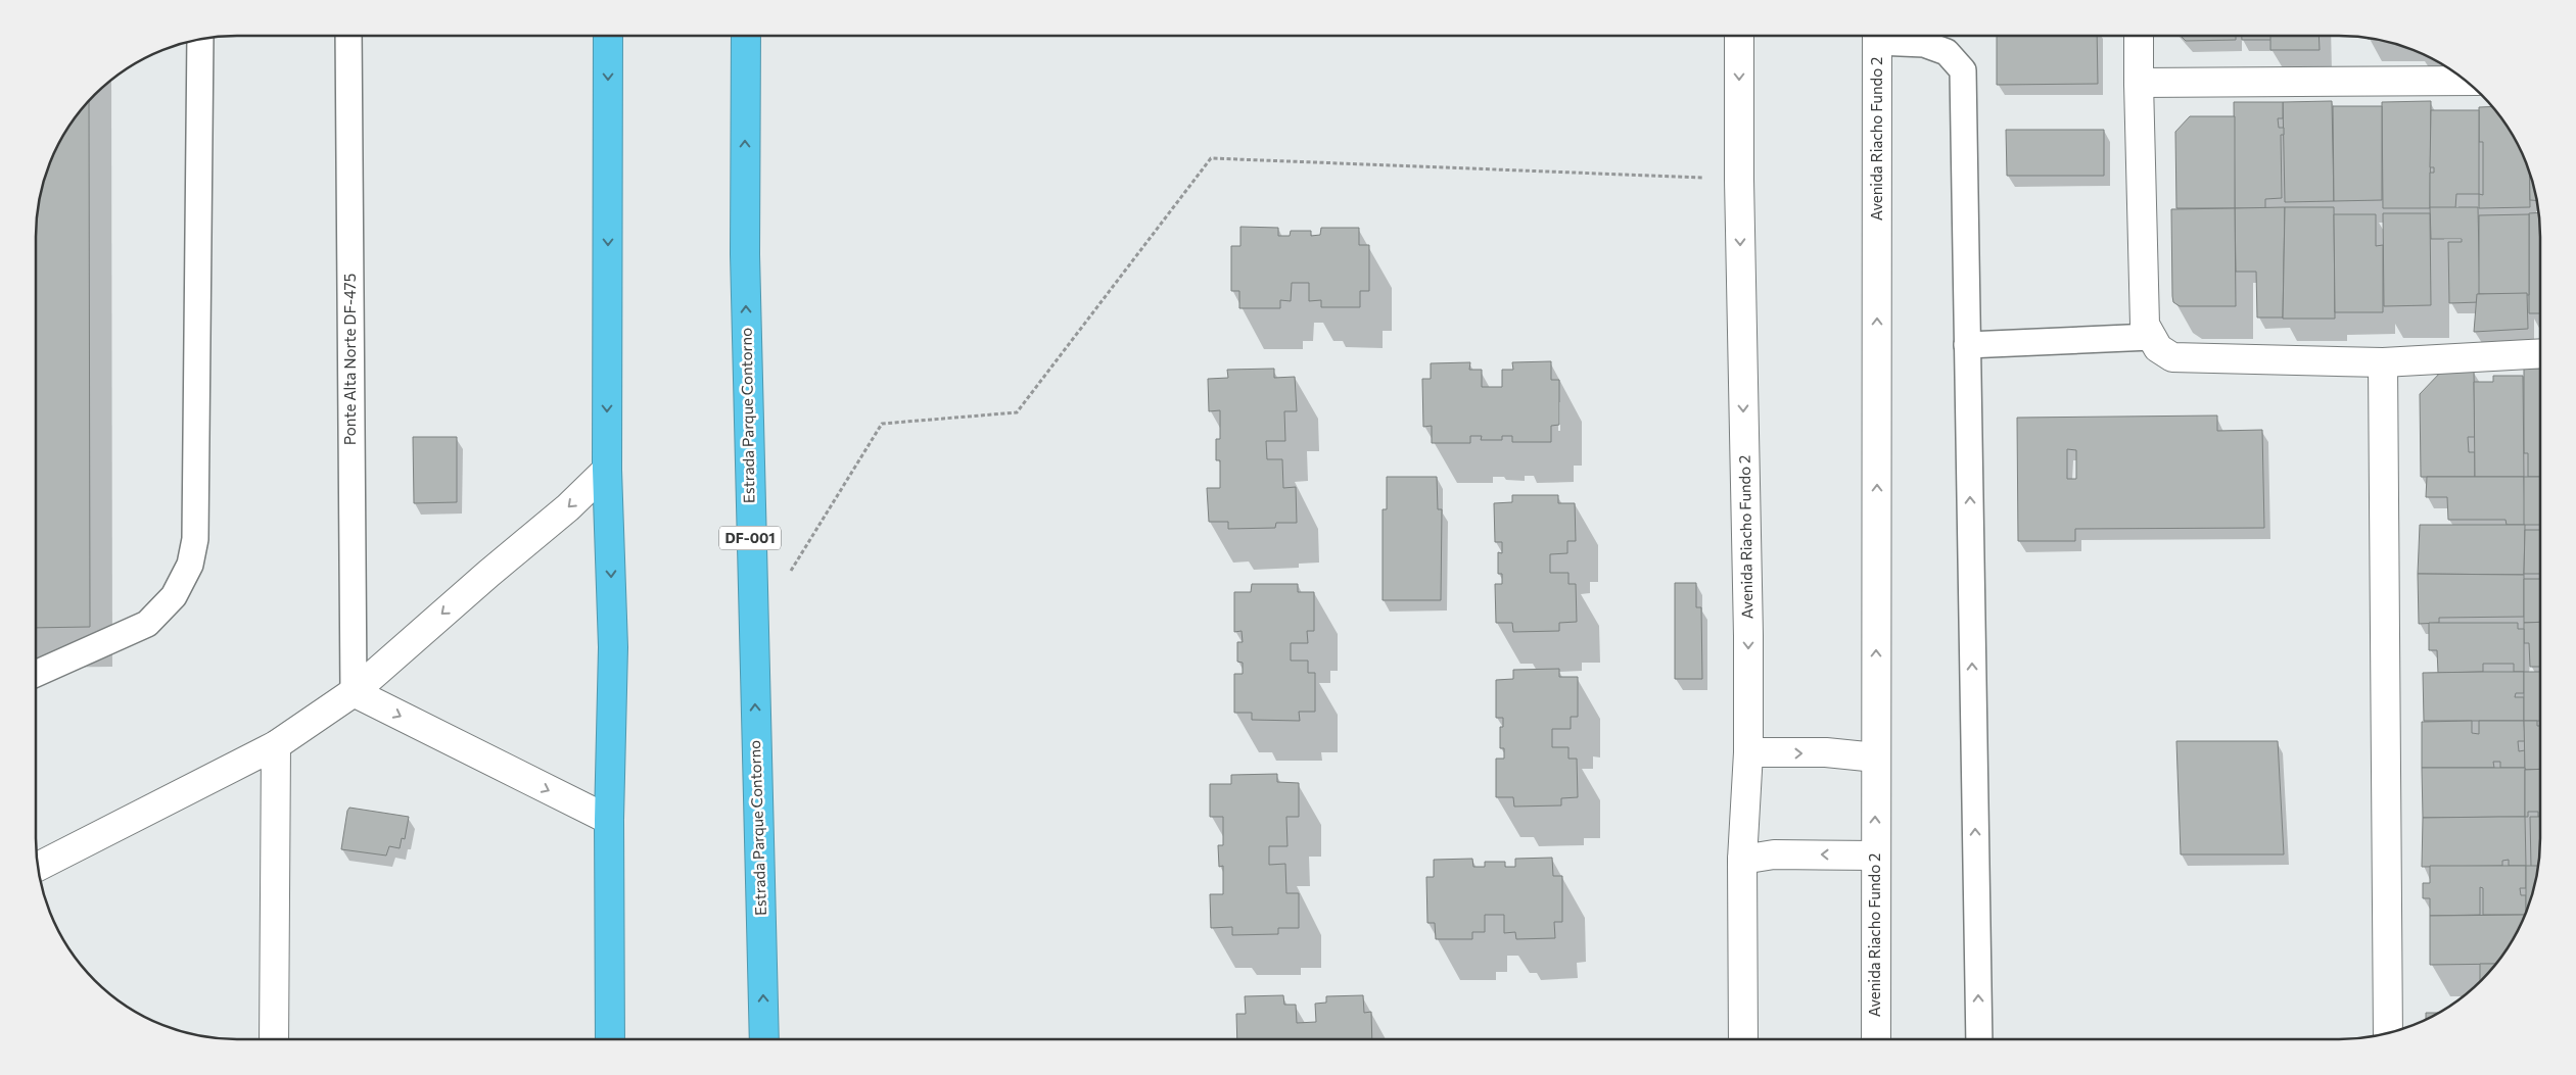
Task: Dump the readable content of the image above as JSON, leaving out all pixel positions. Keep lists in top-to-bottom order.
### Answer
{
  "streets": {
    "highway": ["Estrada Parque Contorno", "DF-001"],
    "street": ["Avenida Riacho Fundo 2"],
    "lane": ["Ponte Alta Norte DF-475"]
  }
}
